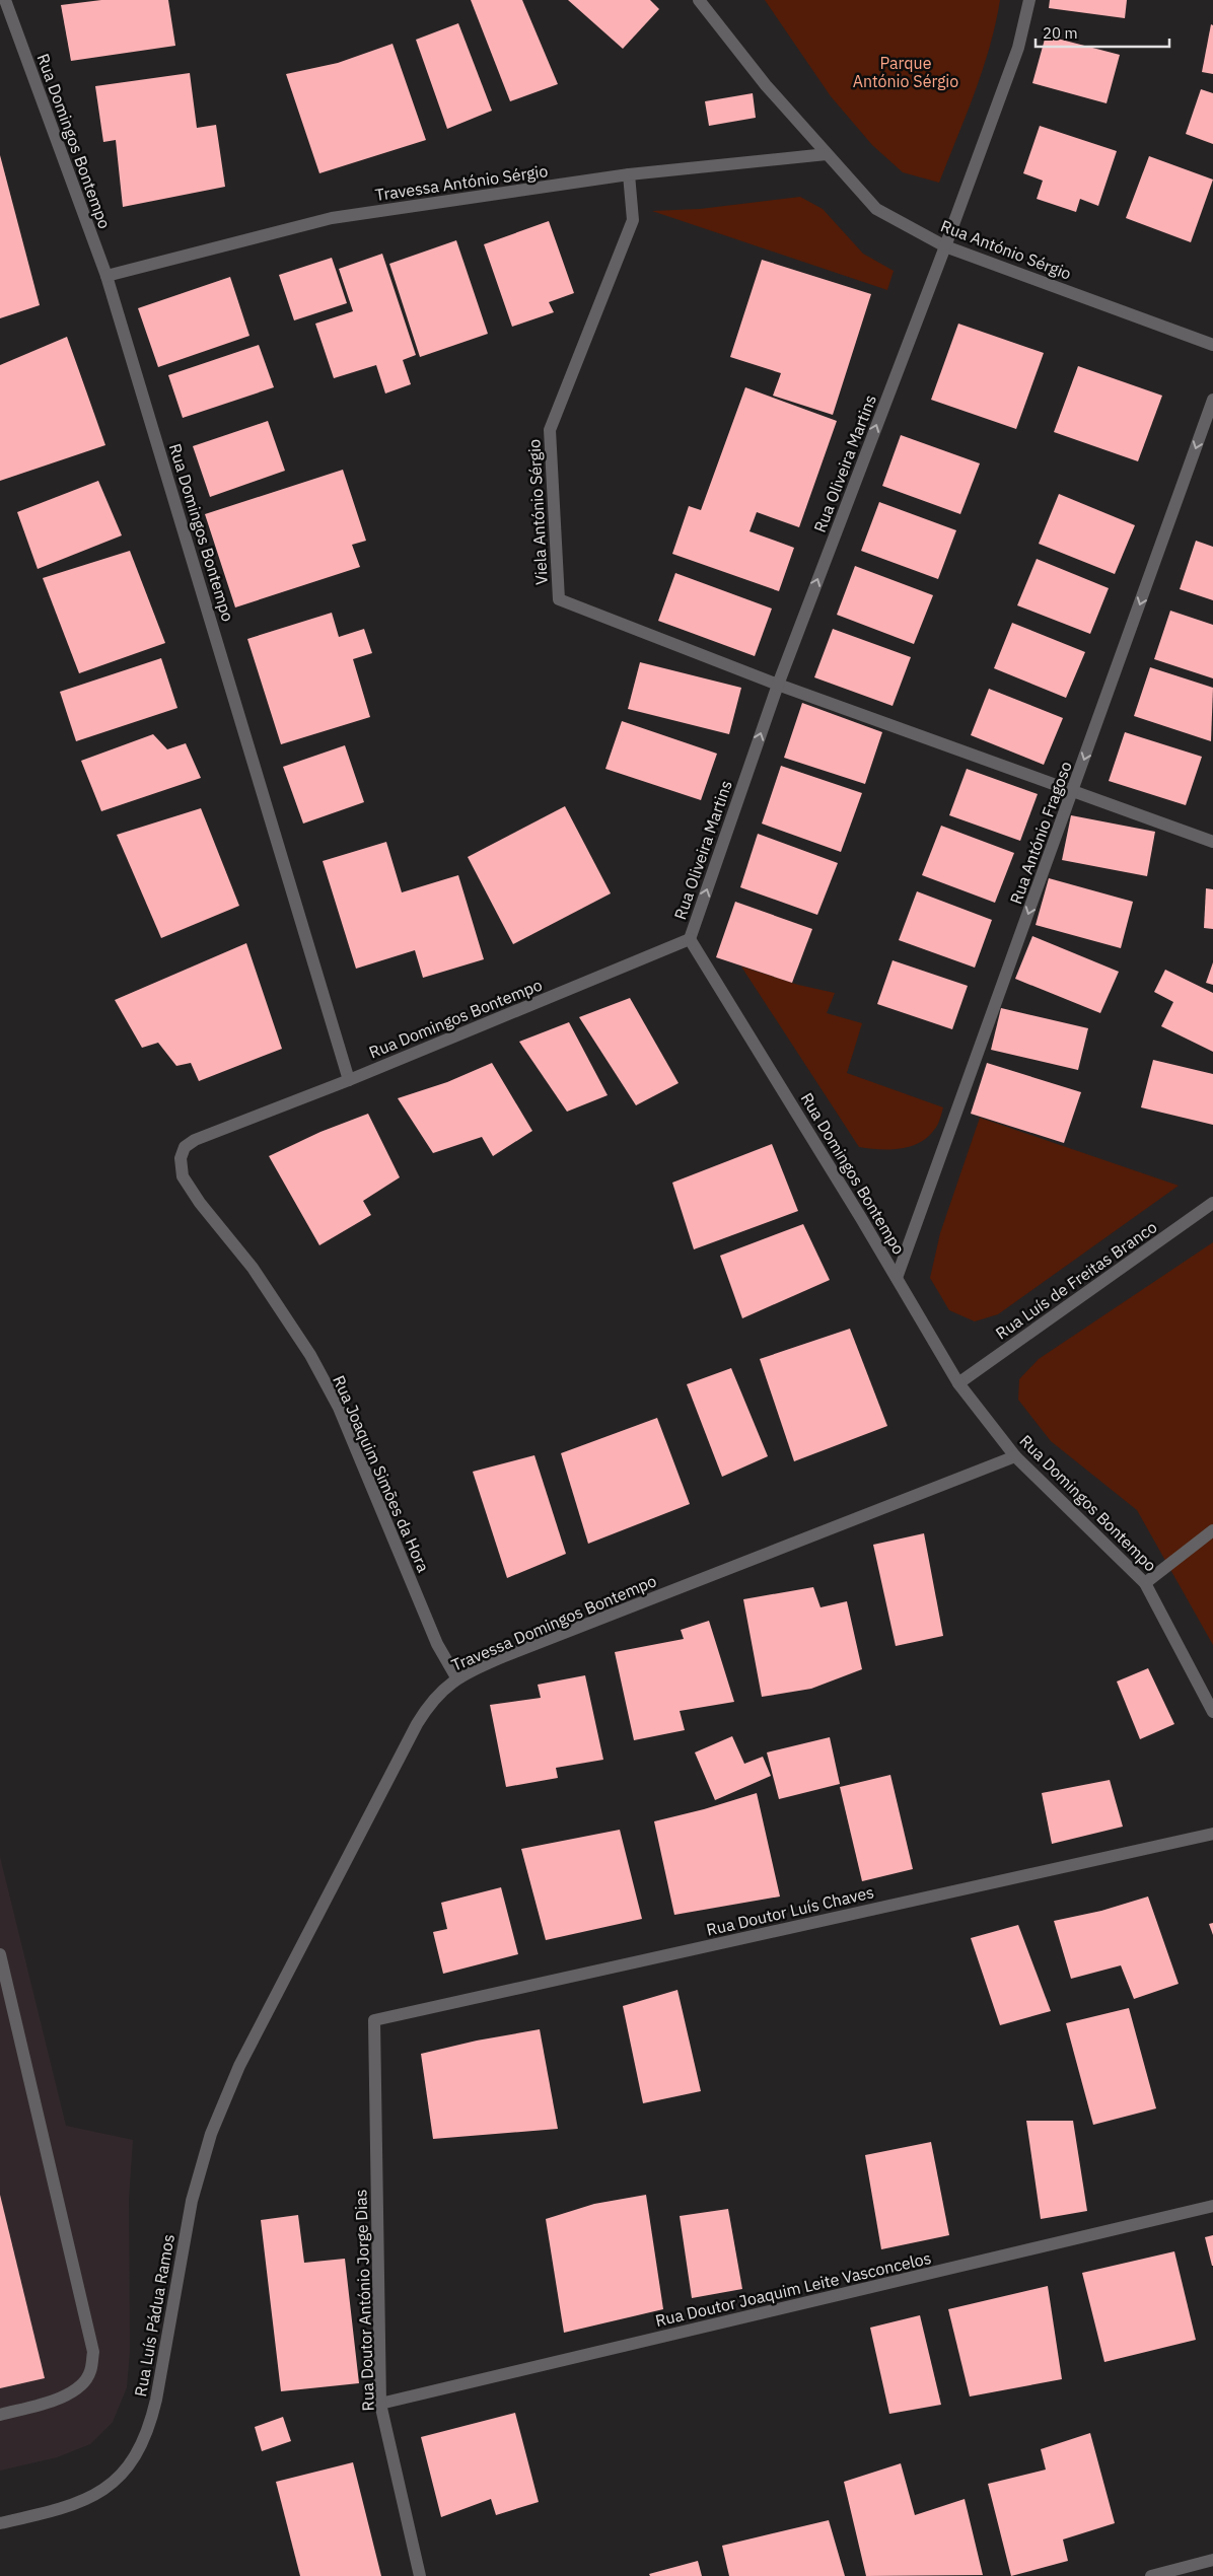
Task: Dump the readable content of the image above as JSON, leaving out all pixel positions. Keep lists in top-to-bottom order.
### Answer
{
  "streets": {
    "street": [
      "Rua Domingos Bontempo",
      "Travessa António Sérgio",
      "Rua António Sérgio",
      "Rua Oliveira Martins",
      "Viela António Sérgio",
      "Rua António Fragoso",
      "Rua Luís de Freitas Branco",
      "Rua Joaquim Simões da Hora",
      "Travessa Domingos Bontempo",
      "Rua Doutor Luís Chaves",
      "Rua Doutor Joaquim Leite Vasconcelos",
      "Rua Doutor António Jorge Dias",
      "Rua Luís Pádua Ramos"
    ]
  },
  "crossings": [
    ["Rua Domingos Bontempo", "Travessa António Sérgio"],
    ["Rua Domingos Bontempo", "Rua Oliveira Martins"],
    ["Rua Domingos Bontempo", "Rua António Fragoso"],
    ["Rua Domingos Bontempo", "Rua Luís de Freitas Branco"],
    ["Rua Domingos Bontempo", "Rua Joaquim Simões da Hora"],
    ["Rua Domingos Bontempo", "Travessa Domingos Bontempo"],
    ["Travessa António Sérgio", "Rua António Sérgio"],
    ["Travessa António Sérgio", "Viela António Sérgio"],
    ["Rua António Sérgio", "Rua Oliveira Martins"],
    ["Rua Oliveira Martins", "Viela António Sérgio"],
    ["Rua Joaquim Simões da Hora", "Travessa Domingos Bontempo"],
    ["Travessa Domingos Bontempo", "Rua Luís Pádua Ramos"],
    ["Rua Doutor Luís Chaves", "Rua Doutor António Jorge Dias"],
    ["Rua Doutor Joaquim Leite Vasconcelos", "Rua Doutor António Jorge Dias"]
  ],
  "one_way": ["Rua Oliveira Martins", "Rua António Fragoso"],
  "parks": ["Parque António Sérgio"],
  "scale_bar": "20 m"
}
